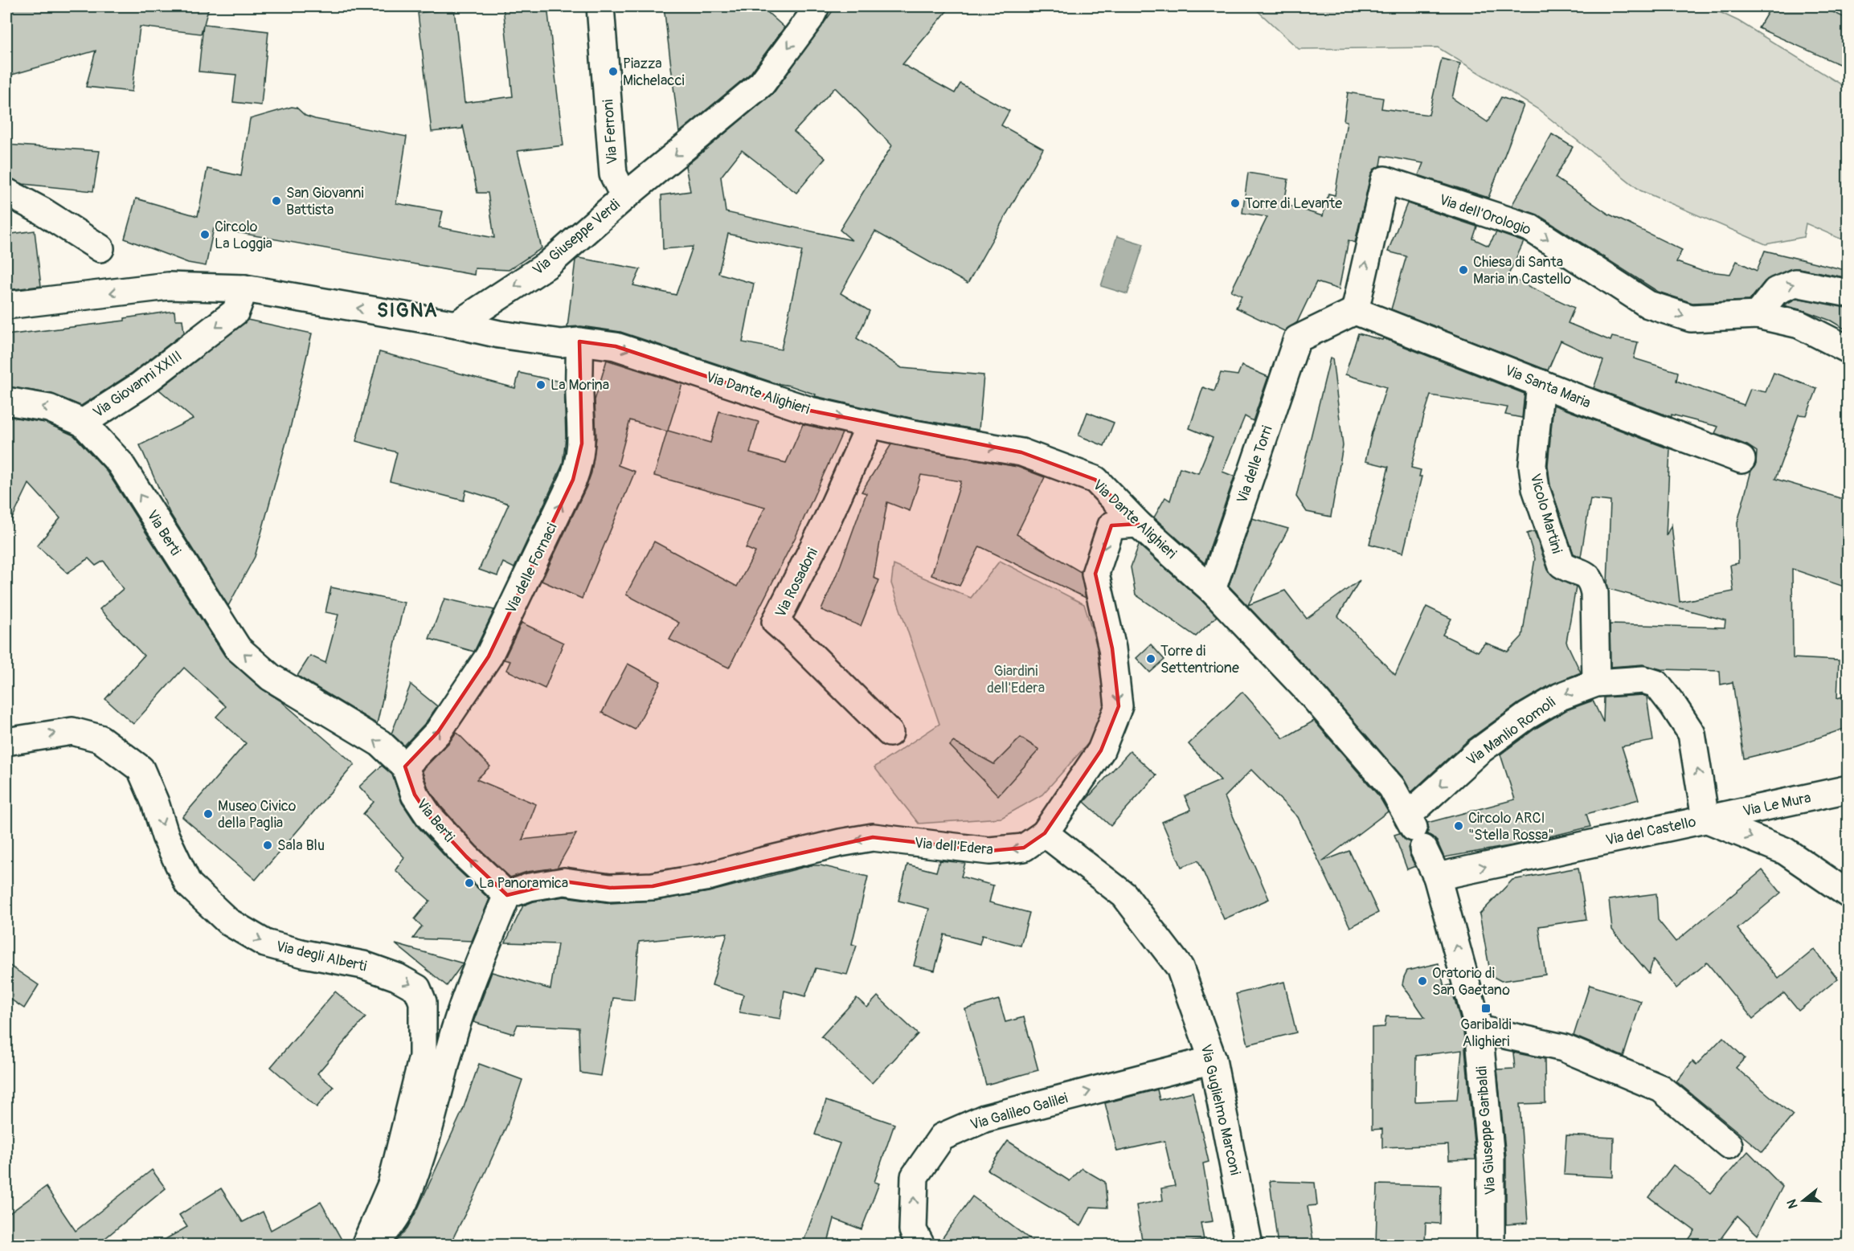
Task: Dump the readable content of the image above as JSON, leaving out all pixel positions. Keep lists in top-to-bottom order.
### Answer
{
  "streets": {
    "street": [
      "Via Ferroni",
      "Via dell'Orologio",
      "Via Giuseppe Verdi",
      "Via Giovanni XXIII",
      "Via Santa Maria",
      "Via Dante Alighieri",
      "Via delle Torri",
      "Vicolo Martini",
      "Via Berti",
      "Via delle Fornaci",
      "Via Rosadoni",
      "Via Manlio Romoli",
      "Via Le Mura",
      "Via del Castello",
      "Via dell'Edera",
      "Via degli Alberti",
      "Via Guglielmo Marconi",
      "Via Galileo Galilei",
      "Via Giuseppe Garibaldi"
    ]
  },
  "crossings": [
    ["Via Ferroni", "Via Giuseppe Verdi"],
    ["Via dell'Orologio", "Via Santa Maria"],
    ["Via dell'Orologio", "Via delle Torri"],
    ["Via Giuseppe Verdi", "Via Dante Alighieri"],
    ["Via Giovanni XXIII", "Via Berti"],
    ["Via Santa Maria", "Via delle Torri"],
    ["Via Santa Maria", "Vicolo Martini"],
    ["Via Dante Alighieri", "Via delle Torri"],
    ["Via Dante Alighieri", "Via delle Fornaci"],
    ["Via Dante Alighieri", "Via Rosadoni"],
    ["Via Dante Alighieri", "Via Manlio Romoli"],
    ["Via Dante Alighieri", "Via del Castello"],
    ["Via Dante Alighieri", "Via dell'Edera"],
    ["Via Dante Alighieri", "Via Giuseppe Garibaldi"],
    ["Vicolo Martini", "Via Manlio Romoli"],
    ["Via Berti", "Via delle Fornaci"],
    ["Via Berti", "Via dell'Edera"],
    ["Via Manlio Romoli", "Via Le Mura"],
    ["Via Manlio Romoli", "Via del Castello"],
    ["Via Le Mura", "Via del Castello"],
    ["Via del Castello", "Via Giuseppe Garibaldi"],
    ["Via dell'Edera", "Via Guglielmo Marconi"],
    ["Via Guglielmo Marconi", "Via Galileo Galilei"]
  ],
  "one_way": [
    "Via Giuseppe Verdi",
    "Via Dante Alighieri",
    "Via Berti",
    "Via delle Fornaci",
    "Via dell'Edera",
    "Via Galileo Galilei",
    "Via Giuseppe Garibaldi"
  ],
  "districts": ["SIGNA"],
  "parks": ["Giardini dell'Edera"],
  "places": {
    "other": [
      "Piazza Michelacci",
      "San Giovanni Battista",
      "Torre di Levante",
      "Circolo La Loggia",
      "Chiesa di Santa Maria in Castello",
      "La Morina",
      "Torre di Settentrione",
      "Museo Civico della Paglia",
      "Circolo ARCI \"Stella Rossa\"",
      "Sala Blu",
      "La Panoramica",
      "Oratorio di San Gaetano"
    ],
    "transit": ["Garibaldi Alighieri"]
  },
  "north": "left"
}
